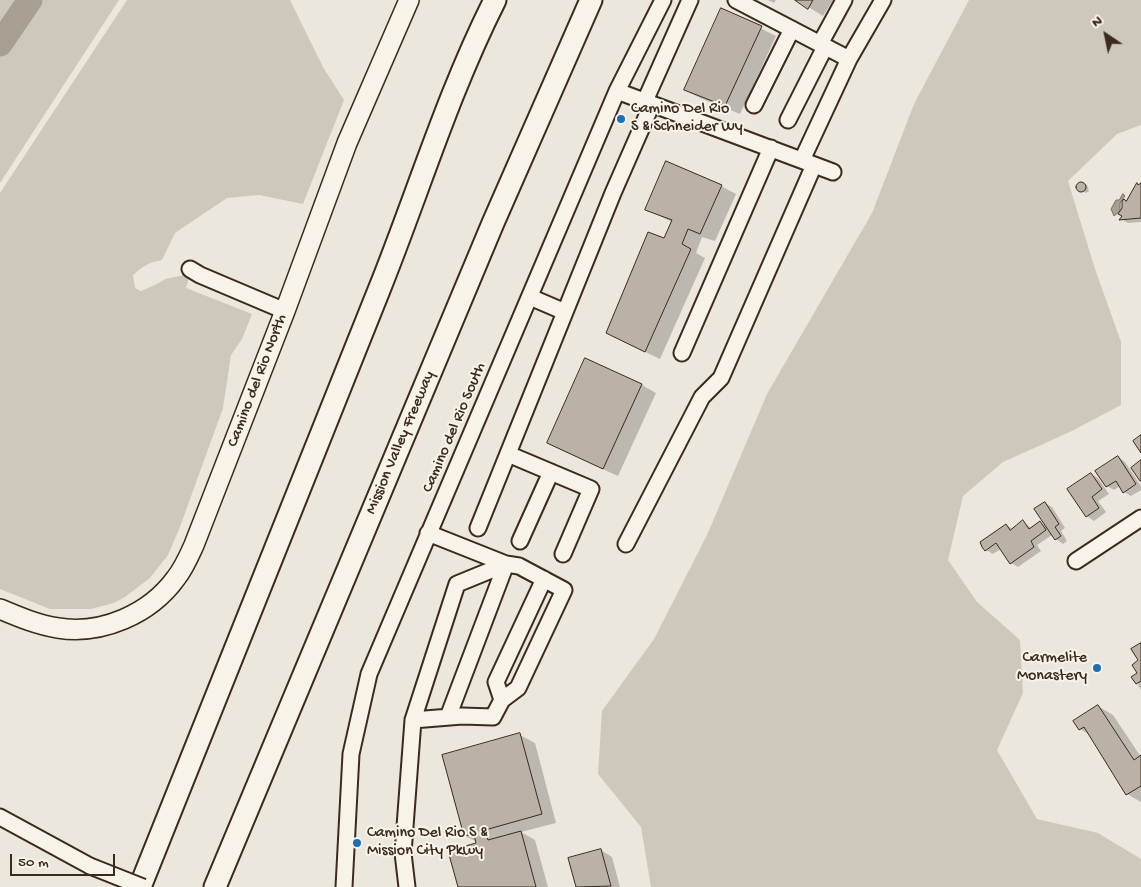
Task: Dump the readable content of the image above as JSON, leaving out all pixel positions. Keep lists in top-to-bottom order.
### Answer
{
  "streets": {
    "highway": ["Mission Valley Freeway"],
    "main road": ["Camino del Rio North"],
    "street": ["Camino del Rio South"]
  },
  "places": ["Camino Del Rio S & Schneider Wy", "Carmelite Monastery", "Camino Del Rio S & Mission City Pkwy"],
  "scale_bar": "50 m",
  "north": "top left"
}
